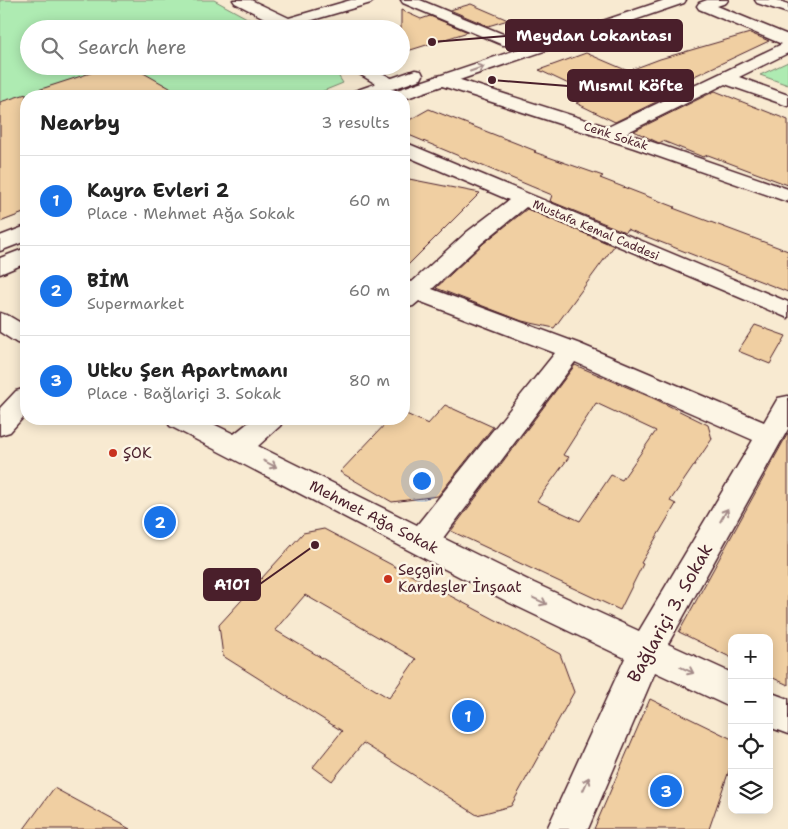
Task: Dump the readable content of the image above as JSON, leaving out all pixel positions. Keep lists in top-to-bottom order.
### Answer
{
  "streets": {
    "street": [
      "Cenk Sokak",
      "Mustafa Kemal Caddesi",
      "Mehmet Ağa Sokak",
      "Bağlariçi 3. Sokak"
    ]
  },
  "crossings": [
    ["Mehmet Ağa Sokak", "Bağlariçi 3. Sokak"]
  ],
  "places": [
    "Meydan Lokantası",
    "Mısmıl Köfte",
    "ŞOK",
    "A101",
    "Seçgin Kardeşler İnşaat"
  ],
  "page": {
    "search": "Search here",
    "heading": ["Nearby", "3 results"],
    "list": [
      {
        "mark": "1",
        "name": "Kayra Evleri 2",
        "note": "Place · Mehmet Ağa Sokak",
        "value": "60 m"
      },
      {
        "mark": "2",
        "name": "BİM",
        "note": "Supermarket",
        "value": "60 m"
      },
      {
        "mark": "3",
        "name": "Utku Şen Apartmanı",
        "note": "Place · Bağlariçi 3. Sokak",
        "value": "80 m"
      }
    ],
    "pins": ["2", "1", "3"],
    "map_buttons": ["+", "−"]
  }
}
